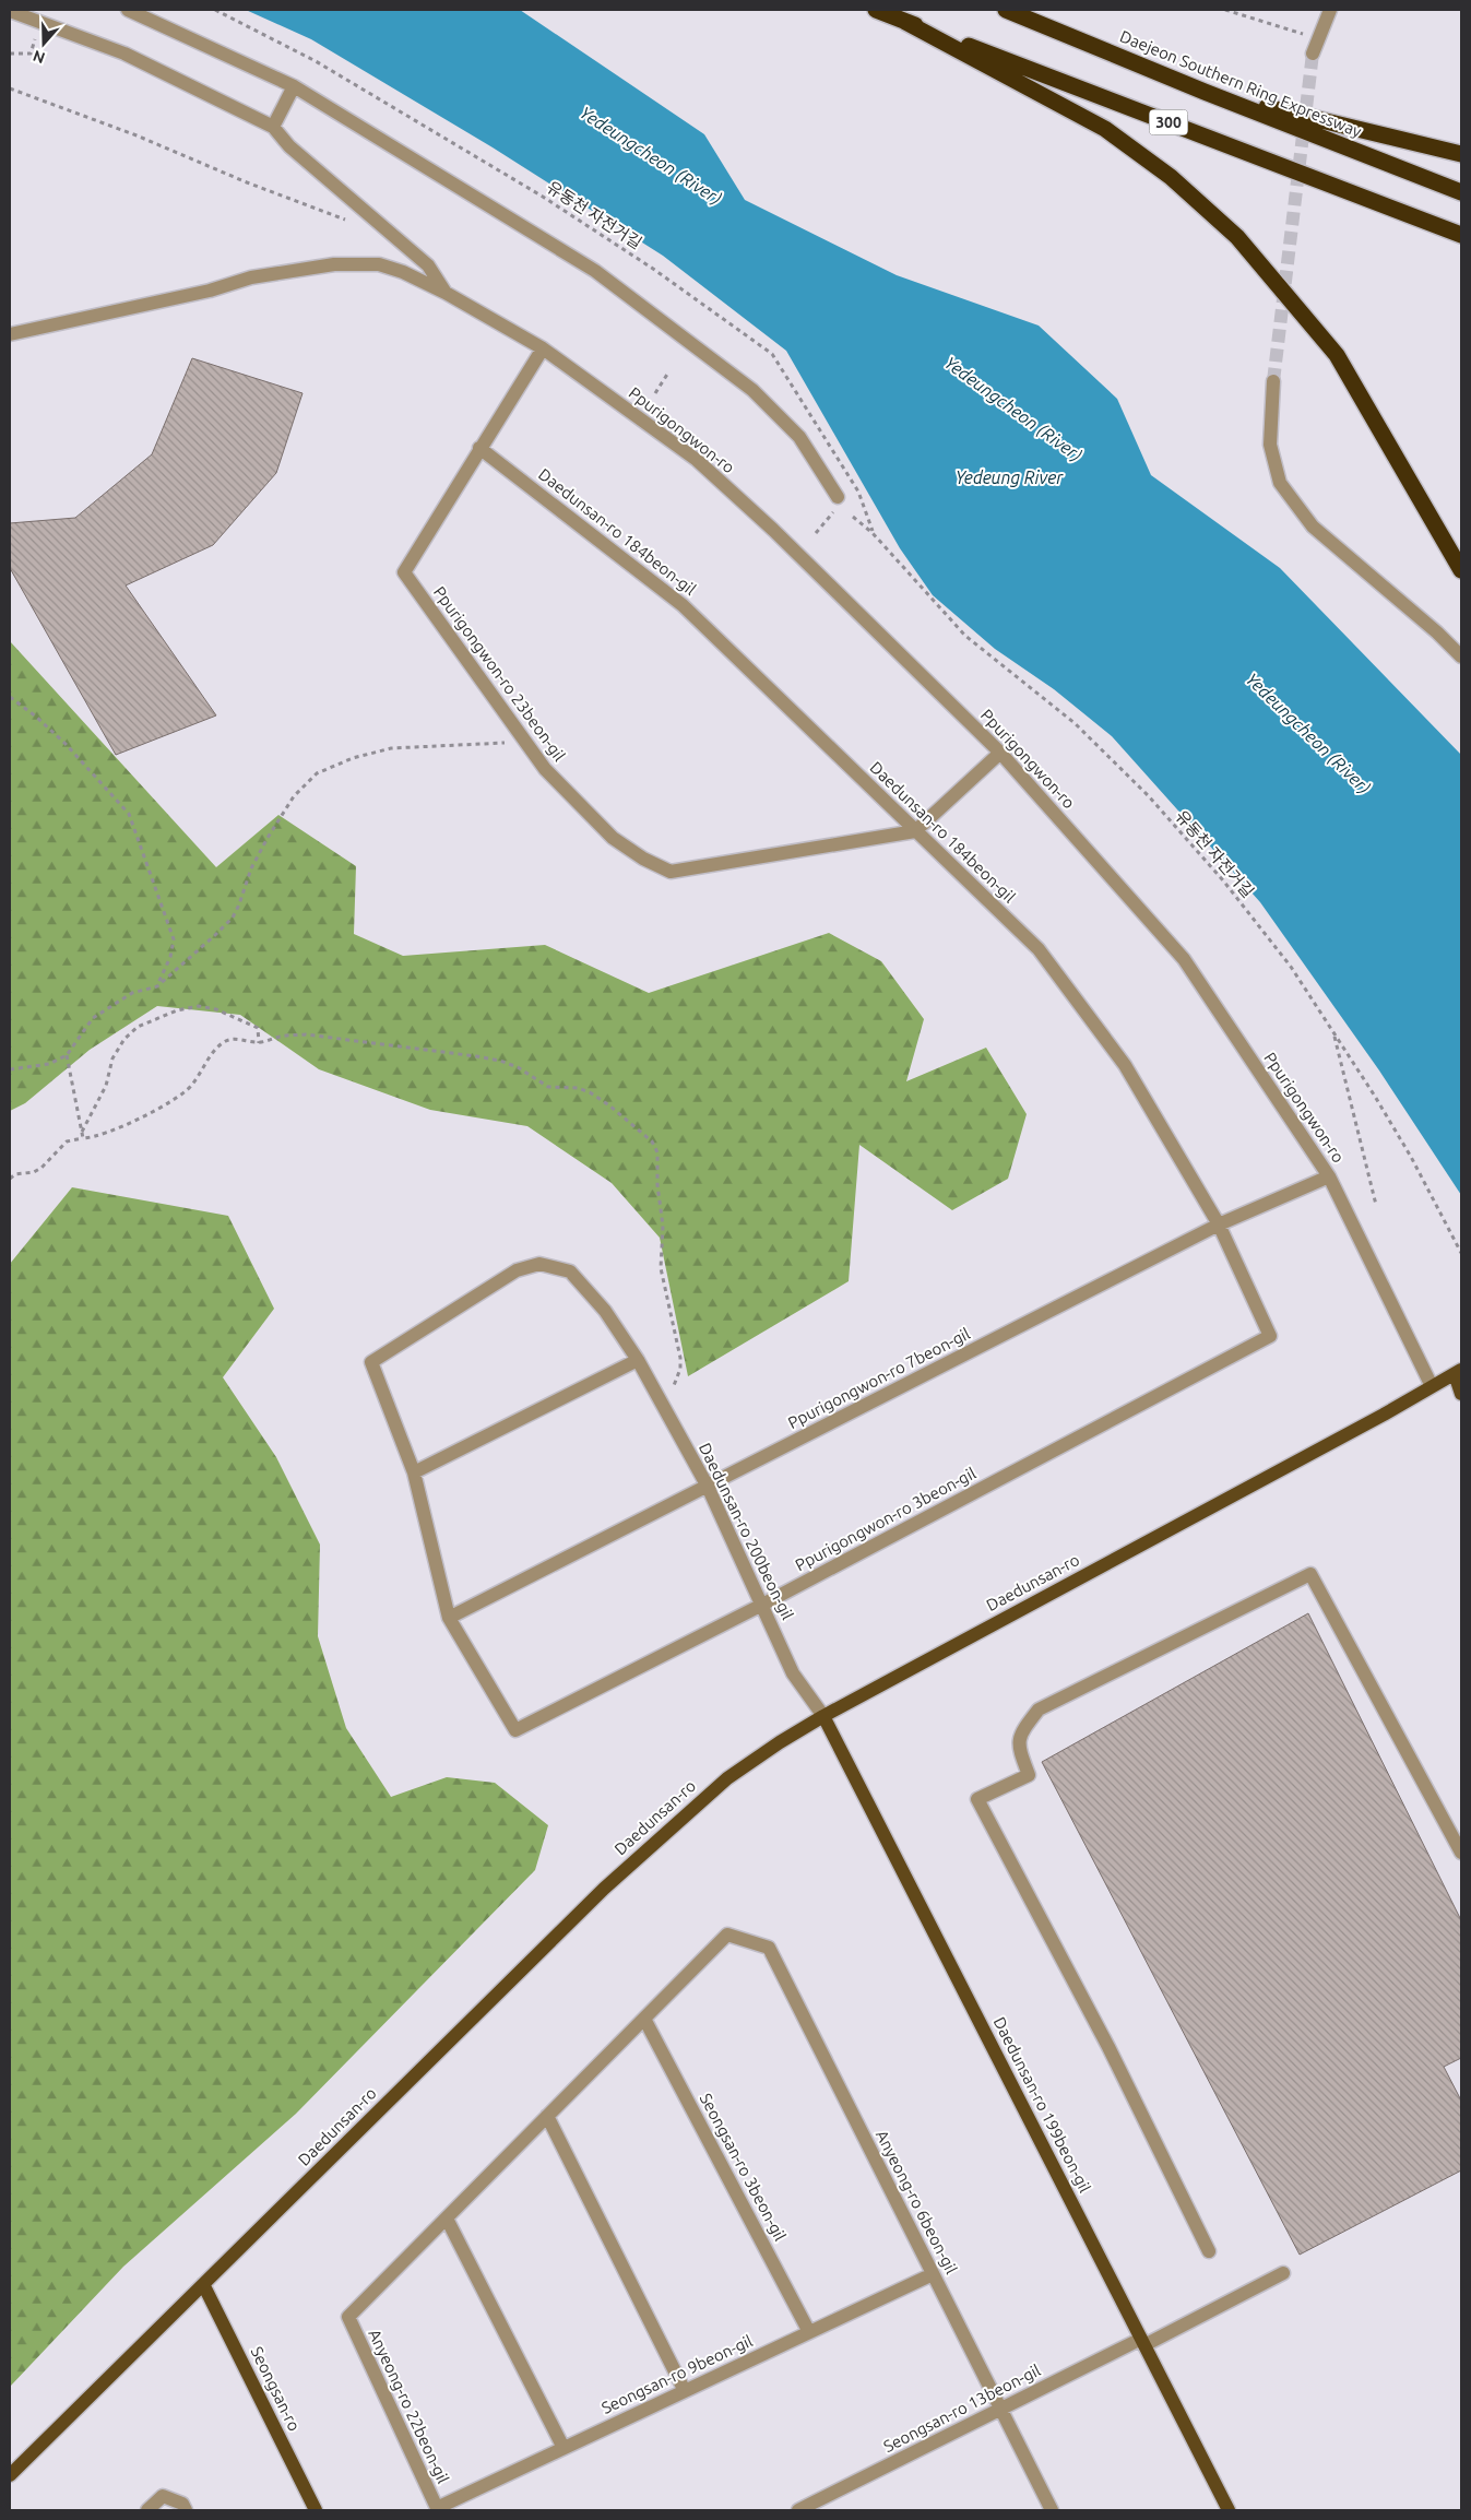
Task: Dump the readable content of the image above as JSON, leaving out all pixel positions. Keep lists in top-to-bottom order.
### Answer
{
  "streets": {
    "highway": ["Daejeon Southern Ring Expressway", "300"],
    "main road": ["Daedunsan-ro", "Daedunsan-ro 199beon-gil", "Seongsan-ro"],
    "street": [
      "Ppurigongwon-ro",
      "Daedunsan-ro 184beon-gil",
      "Ppurigongwon-ro 23beon-gil",
      "Ppurigongwon-ro 7beon-gil",
      "Ppurigongwon-ro 3beon-gil",
      "Daedunsan-ro 200beon-gil",
      "Seongsan-ro 3beon-gil",
      "Anyeong-ro 6beon-gil",
      "Seongsan-ro 9beon-gil",
      "Anyeong-ro 22beon-gil",
      "Seongsan-ro 13beon-gil"
    ],
    "path": ["유동천 자전거길"]
  },
  "crossings": [
    ["Ppurigongwon-ro", "Ppurigongwon-ro 23beon-gil"],
    ["Ppurigongwon-ro", "Ppurigongwon-ro 7beon-gil"],
    ["Ppurigongwon-ro", "Daedunsan-ro"],
    ["Daedunsan-ro 184beon-gil", "Ppurigongwon-ro 23beon-gil"],
    ["Daedunsan-ro 184beon-gil", "Ppurigongwon-ro 7beon-gil"],
    ["Daedunsan-ro 184beon-gil", "Ppurigongwon-ro 3beon-gil"],
    ["Ppurigongwon-ro 7beon-gil", "Daedunsan-ro 200beon-gil"],
    ["Ppurigongwon-ro 3beon-gil", "Daedunsan-ro 200beon-gil"],
    ["Daedunsan-ro 200beon-gil", "Daedunsan-ro"],
    ["Daedunsan-ro 200beon-gil", "Daedunsan-ro 199beon-gil"],
    ["Daedunsan-ro", "Daedunsan-ro 199beon-gil"],
    ["Daedunsan-ro", "Seongsan-ro"],
    ["Daedunsan-ro 199beon-gil", "Seongsan-ro 13beon-gil"],
    ["Seongsan-ro 3beon-gil", "Anyeong-ro 6beon-gil"],
    ["Seongsan-ro 3beon-gil", "Seongsan-ro 9beon-gil"],
    ["Anyeong-ro 6beon-gil", "Seongsan-ro 9beon-gil"],
    ["Anyeong-ro 6beon-gil", "Seongsan-ro 13beon-gil"],
    ["Seongsan-ro 9beon-gil", "Anyeong-ro 22beon-gil"]
  ],
  "water": ["Yedeungcheon (River)", "Yedeung River"],
  "north": "bottom"
}
